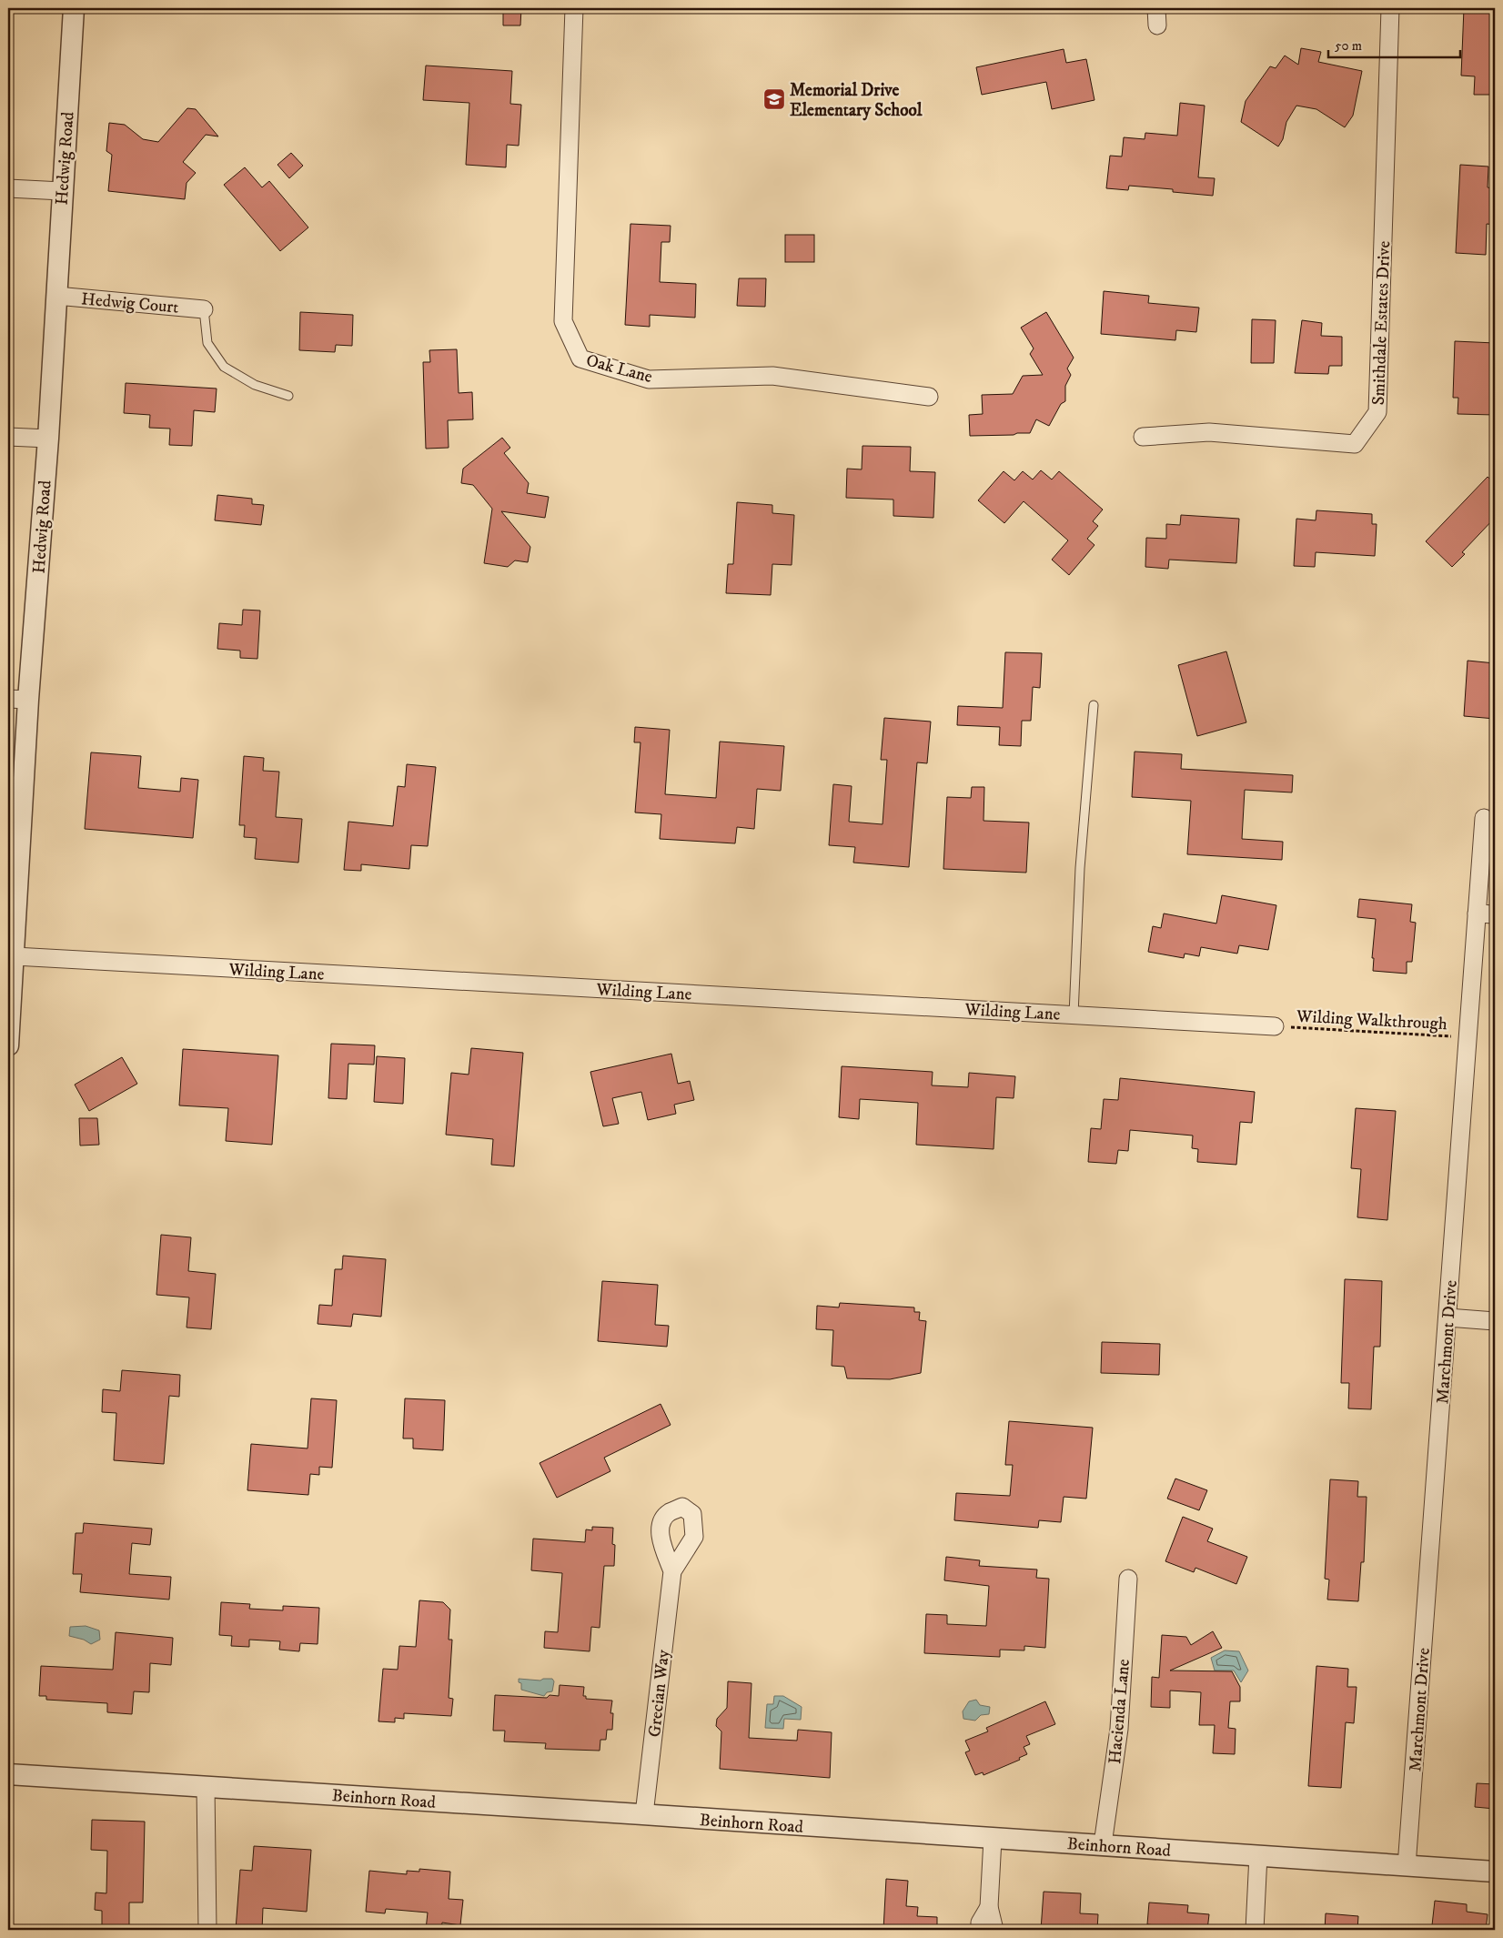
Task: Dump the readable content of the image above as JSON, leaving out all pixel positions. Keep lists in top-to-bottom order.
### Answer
{
  "streets": {
    "street": [
      "Hedwig Road",
      "Hedwig Court",
      "Smithdale Estates Drive",
      "Oak Lane",
      "Wilding Lane",
      "Marchmont Drive",
      "Grecian Way",
      "Hacienda Lane",
      "Beinhorn Road"
    ],
    "path": ["Wilding Walkthrough"]
  },
  "crossings": [
    ["Hedwig Road", "Hedwig Court"],
    ["Hedwig Road", "Wilding Lane"],
    ["Wilding Lane", "Wilding Walkthrough"],
    ["Wilding Walkthrough", "Marchmont Drive"],
    ["Marchmont Drive", "Beinhorn Road"],
    ["Grecian Way", "Beinhorn Road"],
    ["Hacienda Lane", "Beinhorn Road"]
  ],
  "places": {
    "school or university": ["Memorial Drive Elementary School"]
  },
  "scale_bar": "50 m"
}
